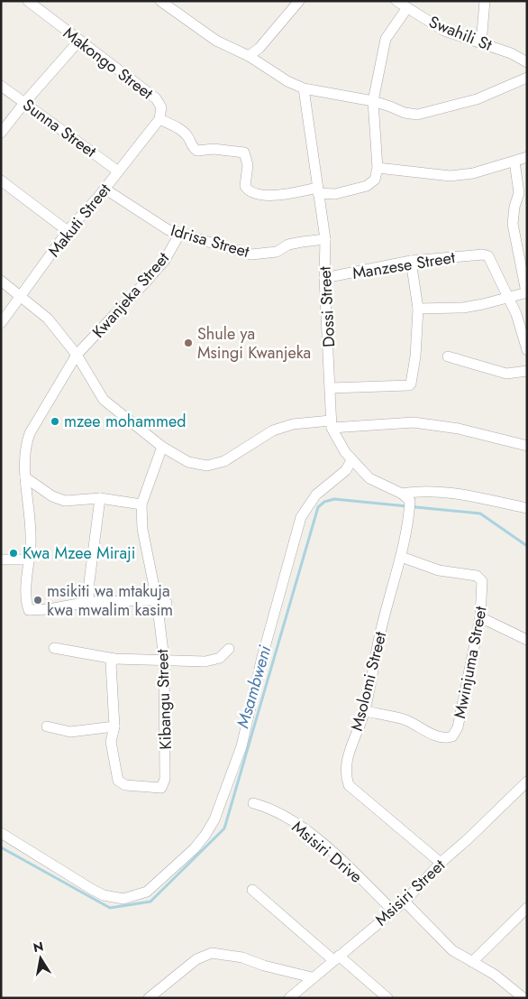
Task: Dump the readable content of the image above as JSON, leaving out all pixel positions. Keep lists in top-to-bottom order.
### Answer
{
  "streets": {
    "street": [
      "Swahili St",
      "Makongo Street",
      "Sunna Street",
      "Makuti Street",
      "Idrisa Street",
      "Manzese Street",
      "Kwanjeka Street",
      "Dossi Street",
      "Mwinjuma Street",
      "Msolomi Street",
      "Kibangu Street",
      "Msisiri Drive",
      "Msisiri Street"
    ]
  },
  "crossings": [
    ["Makongo Street", "Makuti Street"],
    ["Makongo Street", "Dossi Street"],
    ["Sunna Street", "Makuti Street"],
    ["Makuti Street", "Idrisa Street"],
    ["Idrisa Street", "Kwanjeka Street"],
    ["Idrisa Street", "Dossi Street"],
    ["Manzese Street", "Dossi Street"],
    ["Dossi Street", "Msolomi Street"],
    ["Mwinjuma Street", "Msolomi Street"],
    ["Msolomi Street", "Msisiri Street"],
    ["Msisiri Drive", "Msisiri Street"]
  ],
  "water": ["Msambweni"],
  "places": [
    "Shule ya Msingi Kwanjeka",
    "mzee mohammed",
    "Kwa Mzee Miraji",
    "msikiti wa mtakuja kwa mwalim kasim"
  ],
  "north": "top"
}
